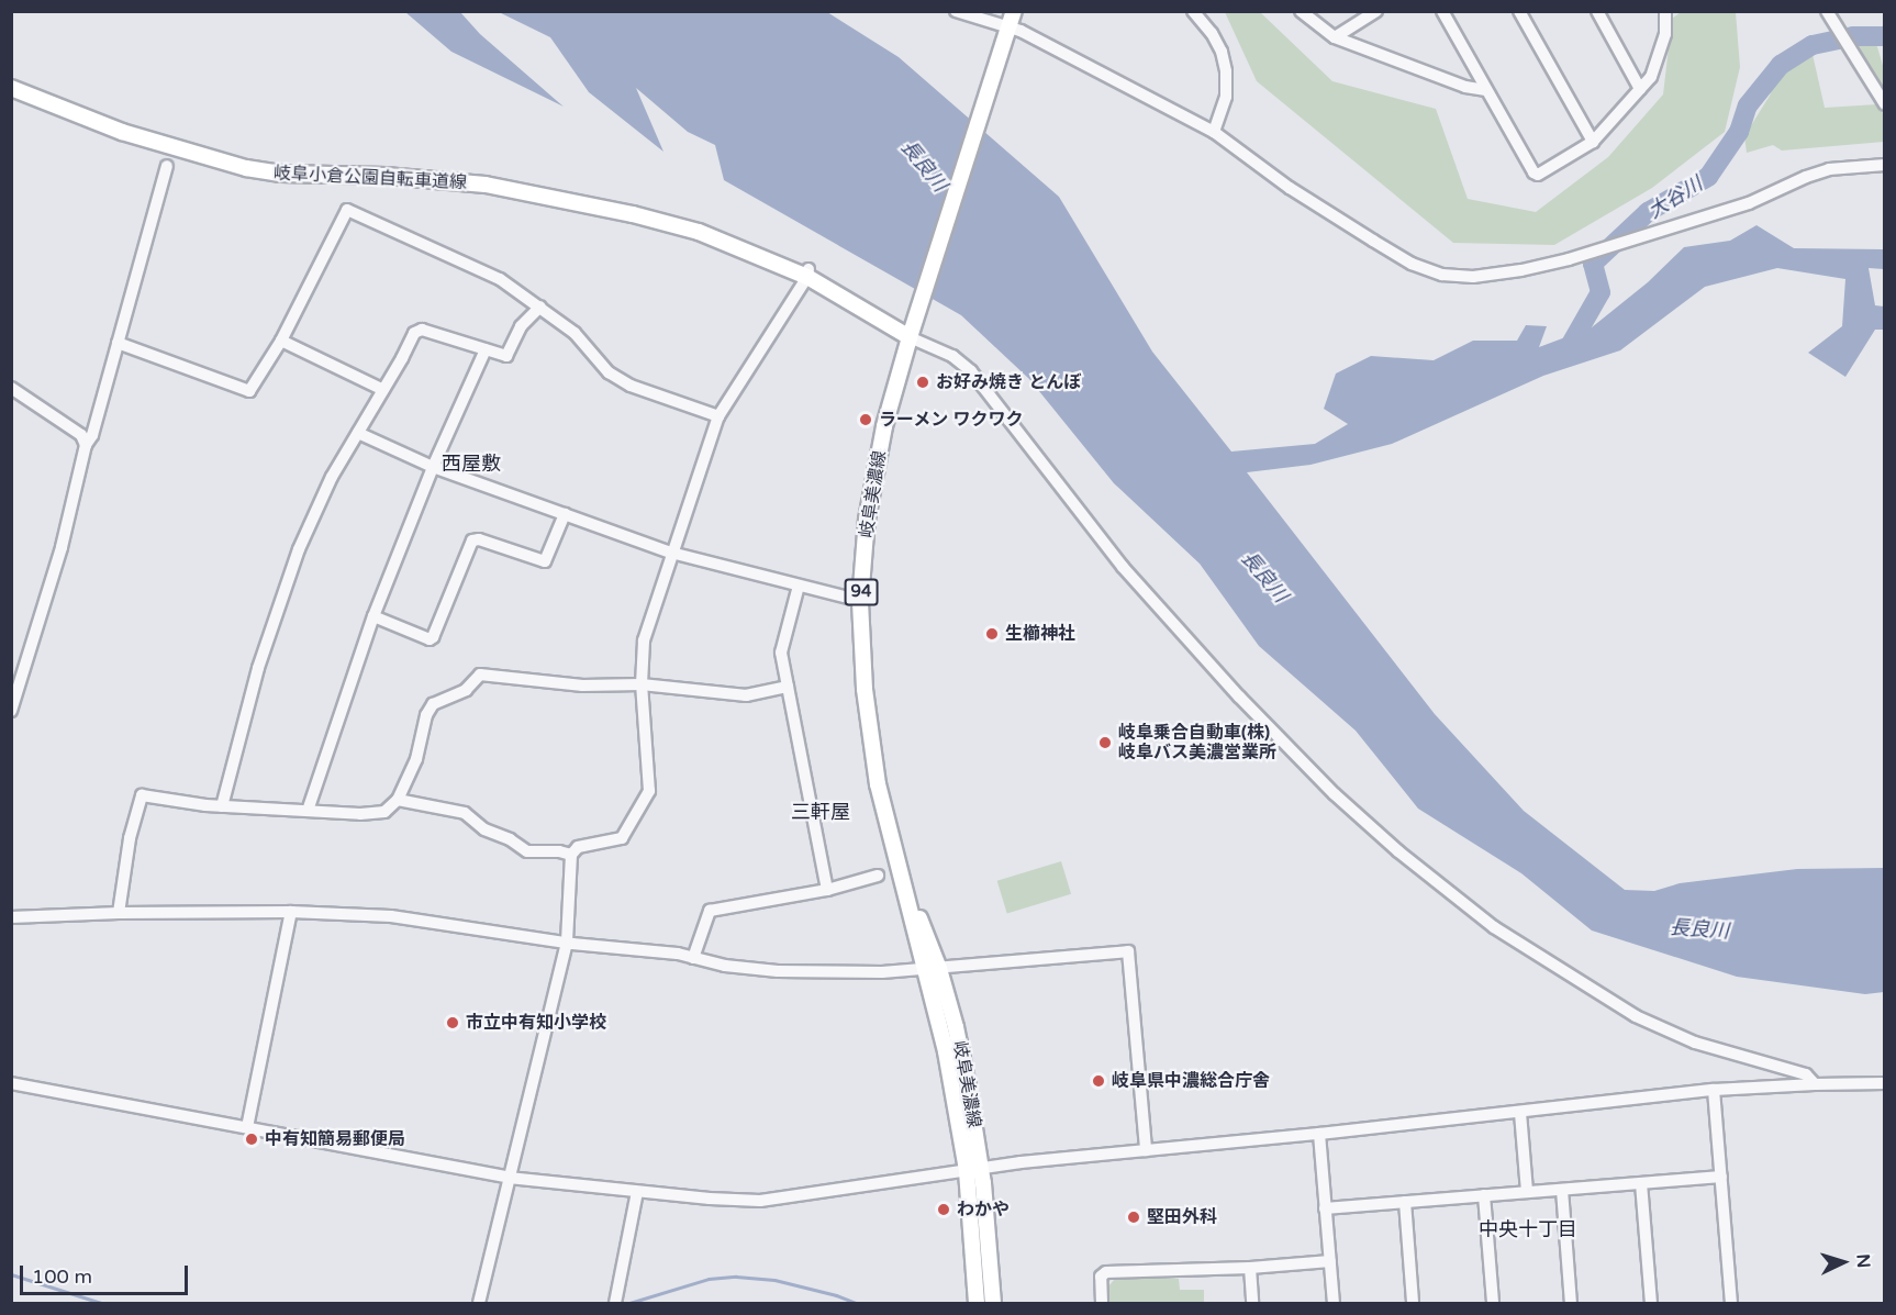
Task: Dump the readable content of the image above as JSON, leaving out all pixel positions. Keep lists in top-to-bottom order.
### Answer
{
  "streets": {
    "main road": ["岐阜小倉公園自転車道線", "岐阜美濃線", "94"]
  },
  "crossings": [
    ["岐阜小倉公園自転車道線", "岐阜美濃線"]
  ],
  "districts": ["西屋敷", "三軒屋", "中央十丁目"],
  "water": ["長良川", "大谷川"],
  "places": [
    "お好み焼き とんぼ",
    "ラーメン ワクワク",
    "生櫛神社",
    "岐阜乗合自動車(株) 岐阜バス美濃営業所",
    "市立中有知小学校",
    "岐阜県中濃総合庁舎",
    "中有知簡易郵便局",
    "わかや",
    "堅田外科"
  ],
  "scale_bar": "100 m",
  "north": "right"
}
